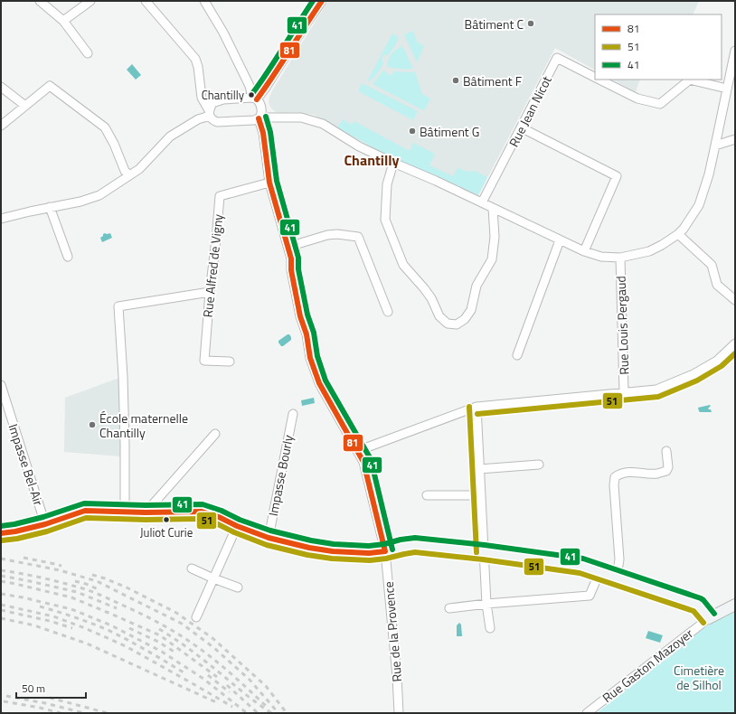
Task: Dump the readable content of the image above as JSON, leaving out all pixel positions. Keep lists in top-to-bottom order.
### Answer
{
  "streets": {
    "street": [
      "Rue Jean Nicot",
      "Rue Alfred de Vigny",
      "Rue Louis Pergaud",
      "Impasse Bel-Air",
      "Impasse Bourly",
      "Rue de la Provence",
      "Rue Gaston Mazoyer"
    ]
  },
  "crossings": [
    ["Rue Alfred de Vigny", "Rue de la Provence"]
  ],
  "districts": ["Chantilly"],
  "parks": ["Cimetière de Silhol"],
  "places": [
    "Bâtiment C",
    "Bâtiment F",
    "Chantilly",
    "Bâtiment G",
    "École maternelle Chantilly",
    "Juliot Curie"
  ],
  "lines": ["transit line 81", "transit line 41", "transit line 51"],
  "legend": ["81", "51", "41"],
  "scale_bar": "50 m"
}
